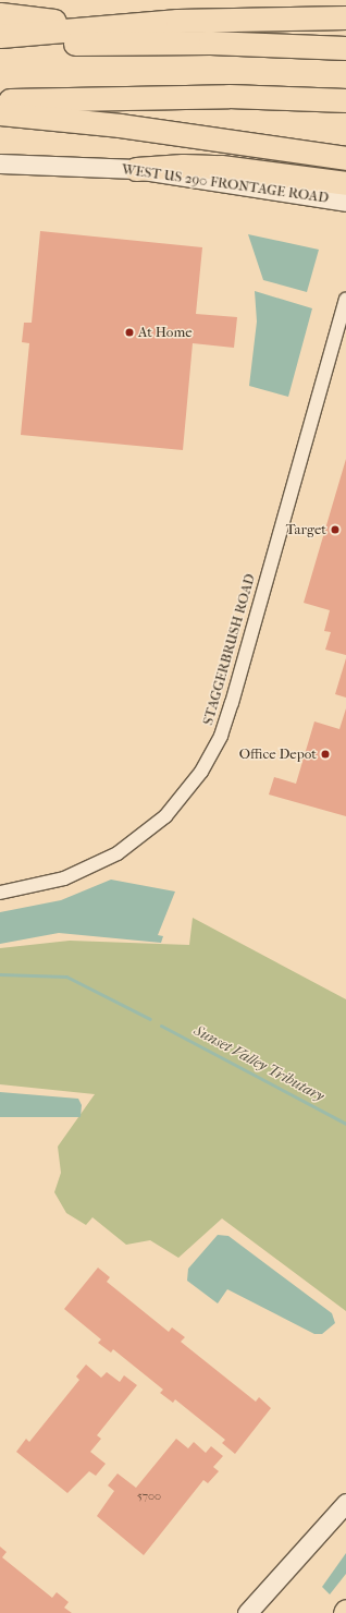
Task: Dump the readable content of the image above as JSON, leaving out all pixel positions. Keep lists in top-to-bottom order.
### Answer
{
  "streets": {
    "main road": ["WEST US 290 FRONTAGE ROAD"],
    "street": ["STAGGERBRUSH ROAD"]
  },
  "water": ["Sunset Valley Tributary"],
  "places": ["At Home", "Target", "Office Depot"],
  "house_numbers": ["5700"]
}
